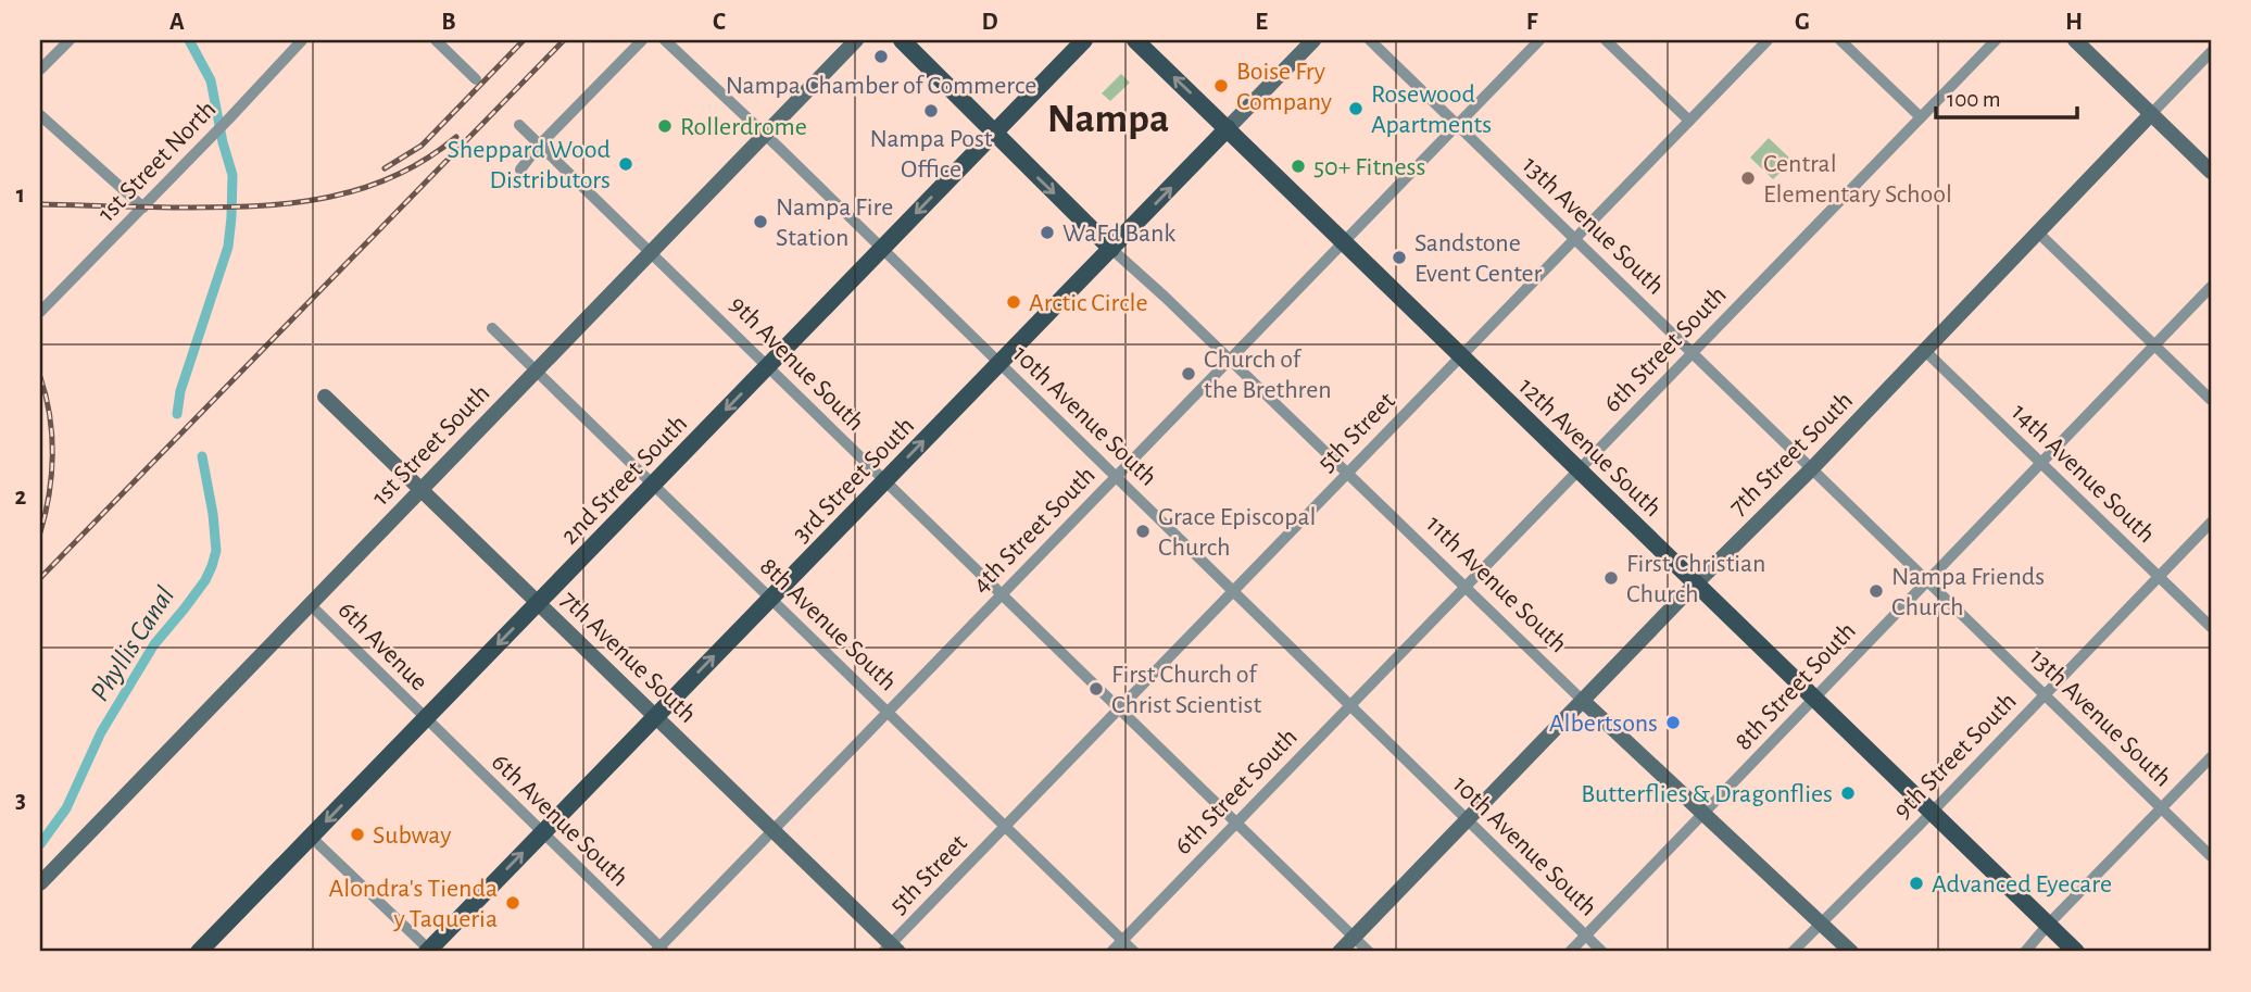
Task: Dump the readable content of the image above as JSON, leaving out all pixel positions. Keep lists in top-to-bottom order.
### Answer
{
  "streets": {
    "main road": ["12th Avenue South", "2nd Street South", "3rd Street South"],
    "street": [
      "1st Street North",
      "13th Avenue South",
      "6th Street South",
      "9th Avenue South",
      "10th Avenue South",
      "5th Street",
      "1st Street South",
      "7th Street South",
      "14th Avenue South",
      "4th Street South",
      "11th Avenue South",
      "8th Avenue South",
      "6th Avenue",
      "7th Avenue South",
      "8th Street South",
      "9th Street South",
      "6th Avenue South"
    ]
  },
  "crossings": [
    ["13th Avenue South", "6th Street South"],
    ["13th Avenue South", "5th Street"],
    ["13th Avenue South", "7th Street South"],
    ["13th Avenue South", "4th Street South"],
    ["13th Avenue South", "8th Street South"],
    ["13th Avenue South", "9th Street South"],
    ["6th Street South", "9th Avenue South"],
    ["6th Street South", "10th Avenue South"],
    ["6th Street South", "12th Avenue South"],
    ["6th Street South", "11th Avenue South"],
    ["6th Street South", "8th Avenue South"],
    ["9th Avenue South", "5th Street"],
    ["9th Avenue South", "1st Street South"],
    ["9th Avenue South", "7th Street South"],
    ["9th Avenue South", "2nd Street South"],
    ["9th Avenue South", "3rd Street South"],
    ["9th Avenue South", "4th Street South"],
    ["10th Avenue South", "5th Street"],
    ["10th Avenue South", "1st Street South"],
    ["10th Avenue South", "7th Street South"],
    ["10th Avenue South", "2nd Street South"],
    ["10th Avenue South", "3rd Street South"],
    ["10th Avenue South", "4th Street South"],
    ["10th Avenue South", "8th Street South"],
    ["5th Street", "12th Avenue South"],
    ["5th Street", "11th Avenue South"],
    ["5th Street", "8th Avenue South"],
    ["5th Street", "7th Avenue South"],
    ["1st Street South", "8th Avenue South"],
    ["1st Street South", "6th Avenue"],
    ["1st Street South", "7th Avenue South"],
    ["12th Avenue South", "7th Street South"],
    ["12th Avenue South", "3rd Street South"],
    ["12th Avenue South", "4th Street South"],
    ["12th Avenue South", "8th Street South"],
    ["12th Avenue South", "9th Street South"],
    ["7th Street South", "14th Avenue South"],
    ["7th Street South", "11th Avenue South"],
    ["14th Avenue South", "8th Street South"],
    ["14th Avenue South", "9th Street South"],
    ["2nd Street South", "8th Avenue South"],
    ["2nd Street South", "6th Avenue"],
    ["2nd Street South", "7th Avenue South"],
    ["2nd Street South", "6th Avenue South"],
    ["3rd Street South", "11th Avenue South"],
    ["3rd Street South", "8th Avenue South"],
    ["3rd Street South", "7th Avenue South"],
    ["3rd Street South", "6th Avenue South"],
    ["4th Street South", "11th Avenue South"],
    ["4th Street South", "8th Avenue South"],
    ["4th Street South", "7th Avenue South"],
    ["4th Street South", "6th Avenue South"],
    ["11th Avenue South", "8th Street South"],
    ["11th Avenue South", "9th Street South"],
    ["6th Avenue", "6th Avenue South"]
  ],
  "one_way": ["2nd Street South", "3rd Street South"],
  "districts": ["Nampa"],
  "water": ["Phyllis Canal"],
  "places": [
    "Nampa Chamber of Commerce",
    "Boise Fry Company",
    "Rosewood Apartments",
    "Nampa Post Office",
    "Rollerdrome",
    "Sheppard Wood Distributors",
    "50+ Fitness",
    "Central Elementary School",
    "Nampa Fire Station",
    "WaFd Bank",
    "Sandstone Event Center",
    "Arctic Circle",
    "Church of the Brethren",
    "Grace Episcopal Church",
    "First Christian Church",
    "Nampa Friends Church",
    "First Church of Christ Scientist",
    "Albertsons",
    "Butterflies & Dragonflies",
    "Subway",
    "Advanced Eyecare",
    "Alondra's Tienda y Taqueria"
  ],
  "scale_bar": "100 m",
  "grid": {
    "columns": [
      "A",
      "B",
      "C",
      "D",
      "E",
      "F",
      "G",
      "H"
    ],
    "rows": ["1", "2", "3"]
  }
}
